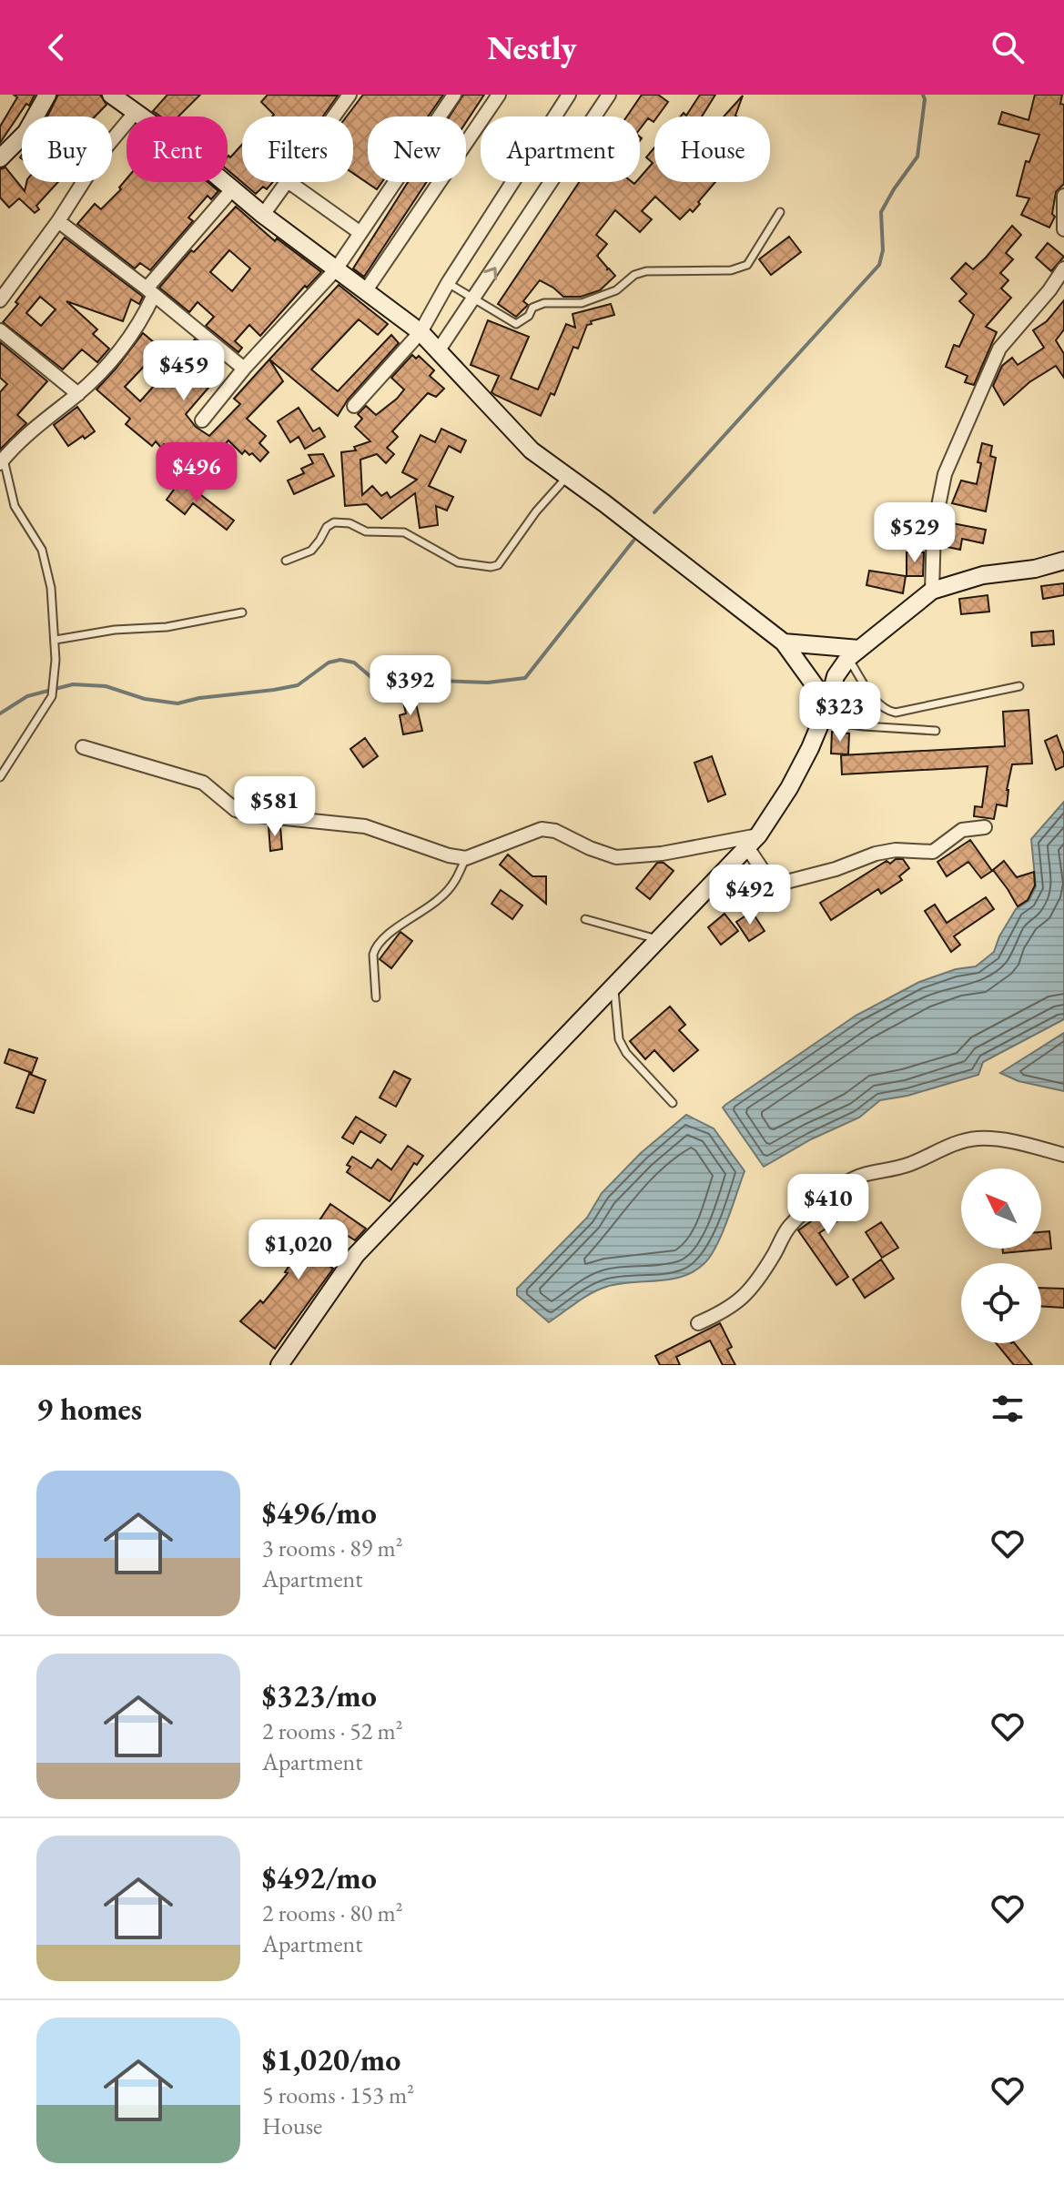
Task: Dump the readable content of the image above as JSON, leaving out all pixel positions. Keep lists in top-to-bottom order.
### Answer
{
  "north": "top left",
  "page": {
    "header": "Nestly",
    "chip": [
      "Buy",
      "Rent",
      "Filters",
      "New",
      "Apartment",
      "House"
    ],
    "price": [
      "$459",
      "$496",
      "$529",
      "$392",
      "$323",
      "$581",
      "$492",
      "$410",
      "$1,020"
    ],
    "heading": "9 homes",
    "list": [
      {
        "name": "$496/mo",
        "note": "3 rooms · 89 m² · Apartment"
      },
      {
        "name": "$323/mo",
        "note": "2 rooms · 52 m² · Apartment"
      },
      {
        "name": "$492/mo",
        "note": "2 rooms · 80 m² · Apartment"
      },
      {
        "name": "$1,020/mo",
        "note": "5 rooms · 153 m² · House"
      }
    ]
  }
}
